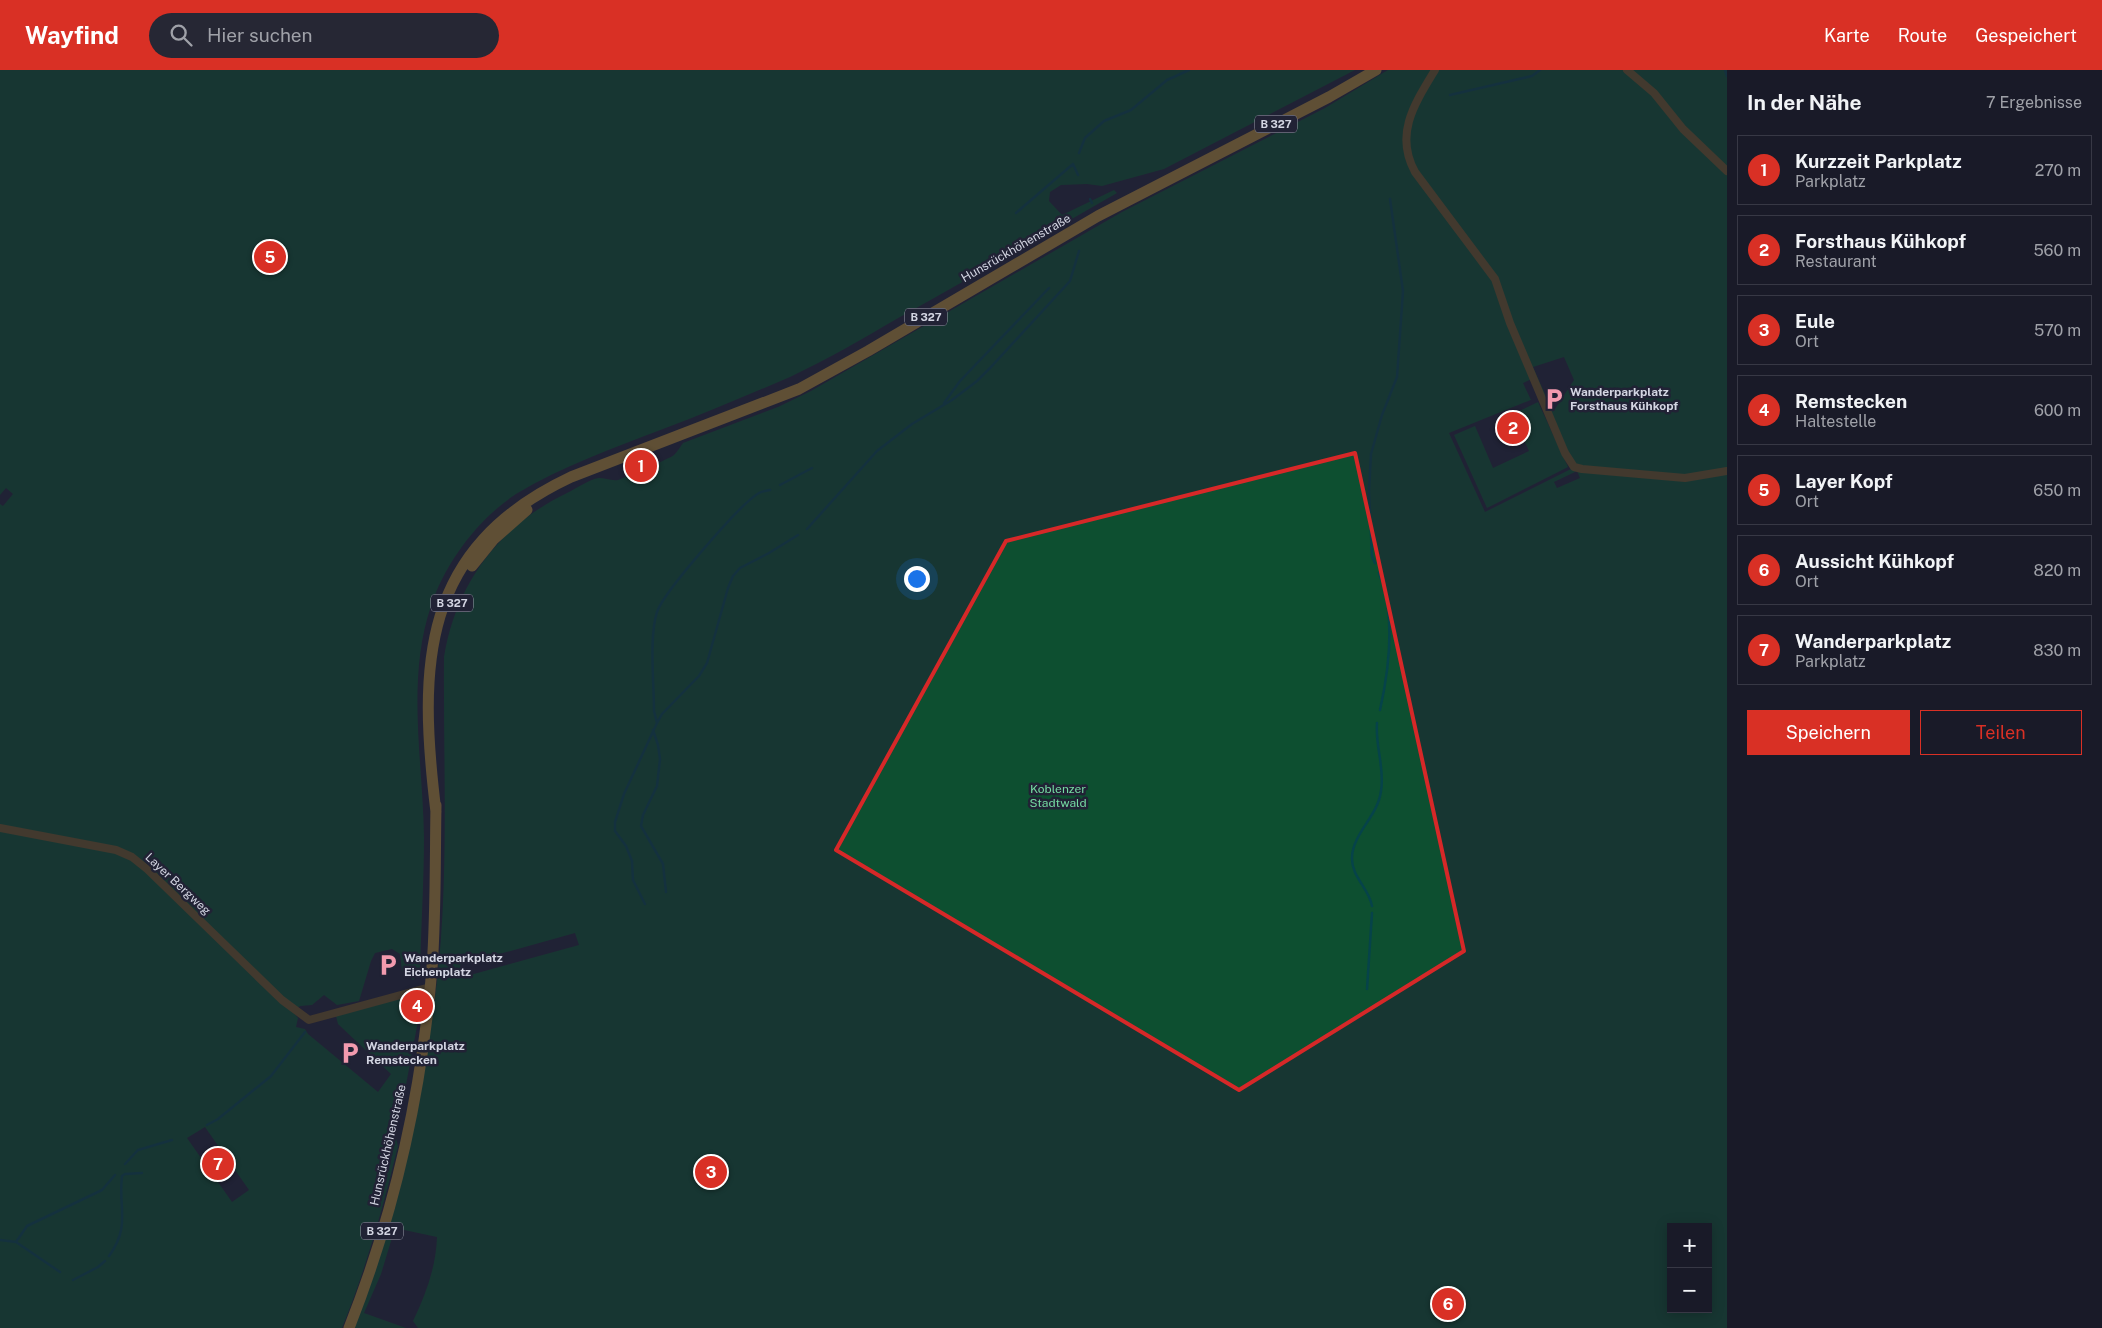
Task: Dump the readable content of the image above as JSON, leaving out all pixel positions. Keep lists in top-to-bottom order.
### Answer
{
  "streets": {
    "main road": ["B 327", "Hunsrückhöhenstraße"],
    "street": ["Layer Bergweg"]
  },
  "crossings": [
    ["Hunsrückhöhenstraße", "Layer Bergweg"]
  ],
  "parks": ["Koblenzer Stadtwald"],
  "places": {
    "parking": ["Wanderparkplatz Forsthaus Kühkopf", "Wanderparkplatz Eichenplatz", "Wanderparkplatz Remstecken"]
  },
  "page": {
    "header": "Wayfind",
    "search": "Hier suchen",
    "nav": ["Karte", "Route", "Gespeichert"],
    "heading": ["In der Nähe", "7 Ergebnisse"],
    "list": [
      {
        "mark": "1",
        "name": "Kurzzeit Parkplatz",
        "note": "Parkplatz",
        "value": "270 m"
      },
      {
        "mark": "2",
        "name": "Forsthaus Kühkopf",
        "note": "Restaurant",
        "value": "560 m"
      },
      {
        "mark": "3",
        "name": "Eule",
        "note": "Ort",
        "value": "570 m"
      },
      {
        "mark": "4",
        "name": "Remstecken",
        "note": "Haltestelle",
        "value": "600 m"
      },
      {
        "mark": "5",
        "name": "Layer Kopf",
        "note": "Ort",
        "value": "650 m"
      },
      {
        "mark": "6",
        "name": "Aussicht Kühkopf",
        "note": "Ort",
        "value": "820 m"
      },
      {
        "mark": "7",
        "name": "Wanderparkplatz",
        "note": "Parkplatz",
        "value": "830 m"
      }
    ],
    "pins": [
      "5",
      "2",
      "1",
      "4",
      "7",
      "3",
      "6"
    ],
    "buttons": ["Speichern", "Teilen"],
    "map_buttons": ["+", "−"]
  }
}
